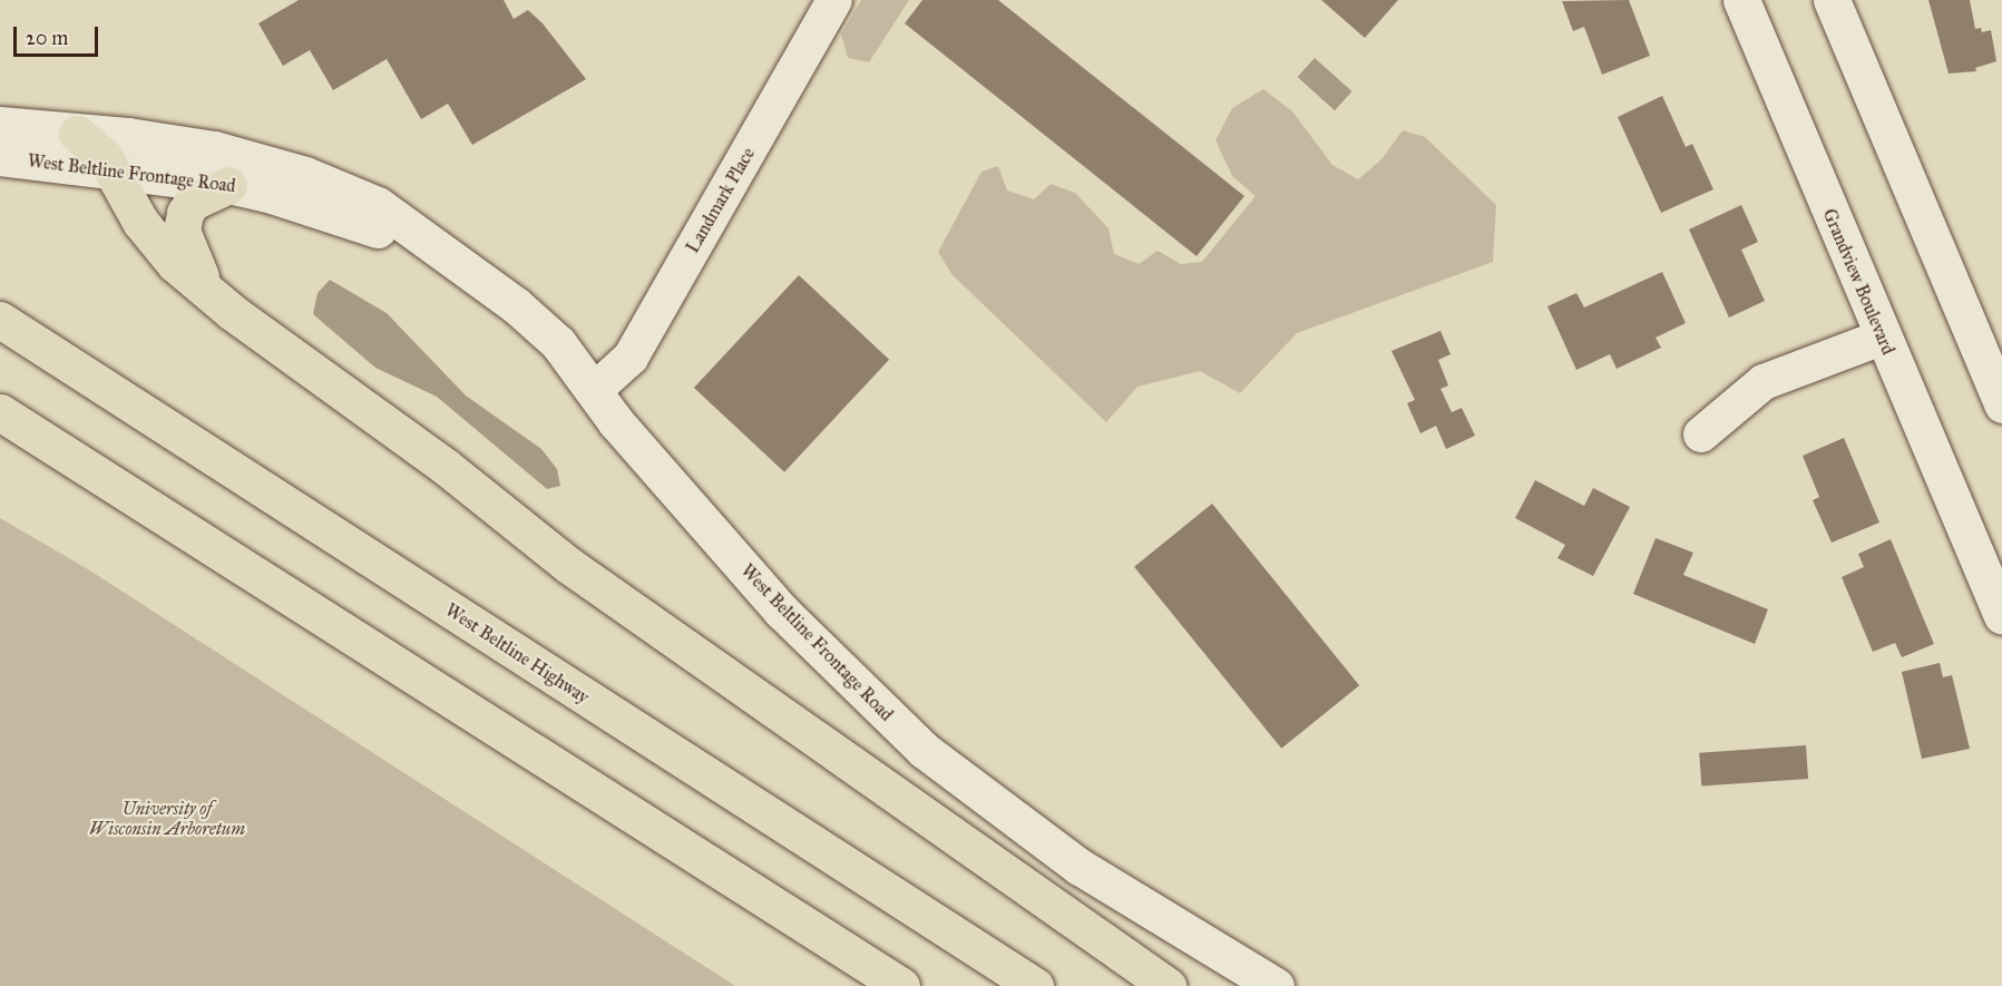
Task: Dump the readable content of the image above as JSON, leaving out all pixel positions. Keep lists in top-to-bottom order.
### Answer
{
  "streets": {
    "highway": ["West Beltline Highway"],
    "street": ["West Beltline Frontage Road", "Landmark Place", "Grandview Boulevard"]
  },
  "crossings": [
    ["West Beltline Frontage Road", "Landmark Place"]
  ],
  "parks": ["University of Wisconsin Arboretum"],
  "scale_bar": "20 m"
}
